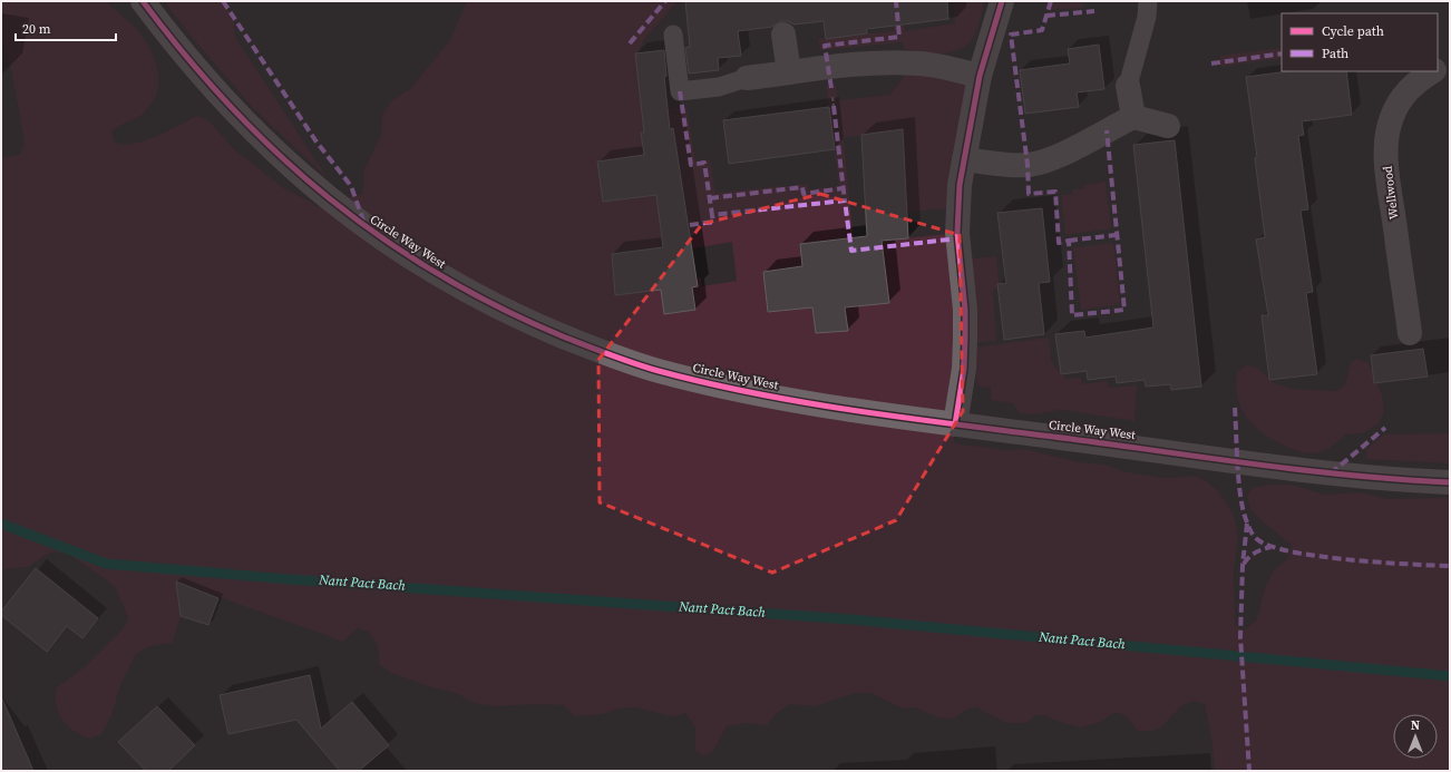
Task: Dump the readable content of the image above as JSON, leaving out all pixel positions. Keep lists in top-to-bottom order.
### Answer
{
  "streets": {
    "street": ["Wellwood", "Circle Way West"]
  },
  "water": ["Nant Pact Bach"],
  "legend": ["Cycle path", "Path"],
  "scale_bar": "20 m",
  "north": "top"
}
